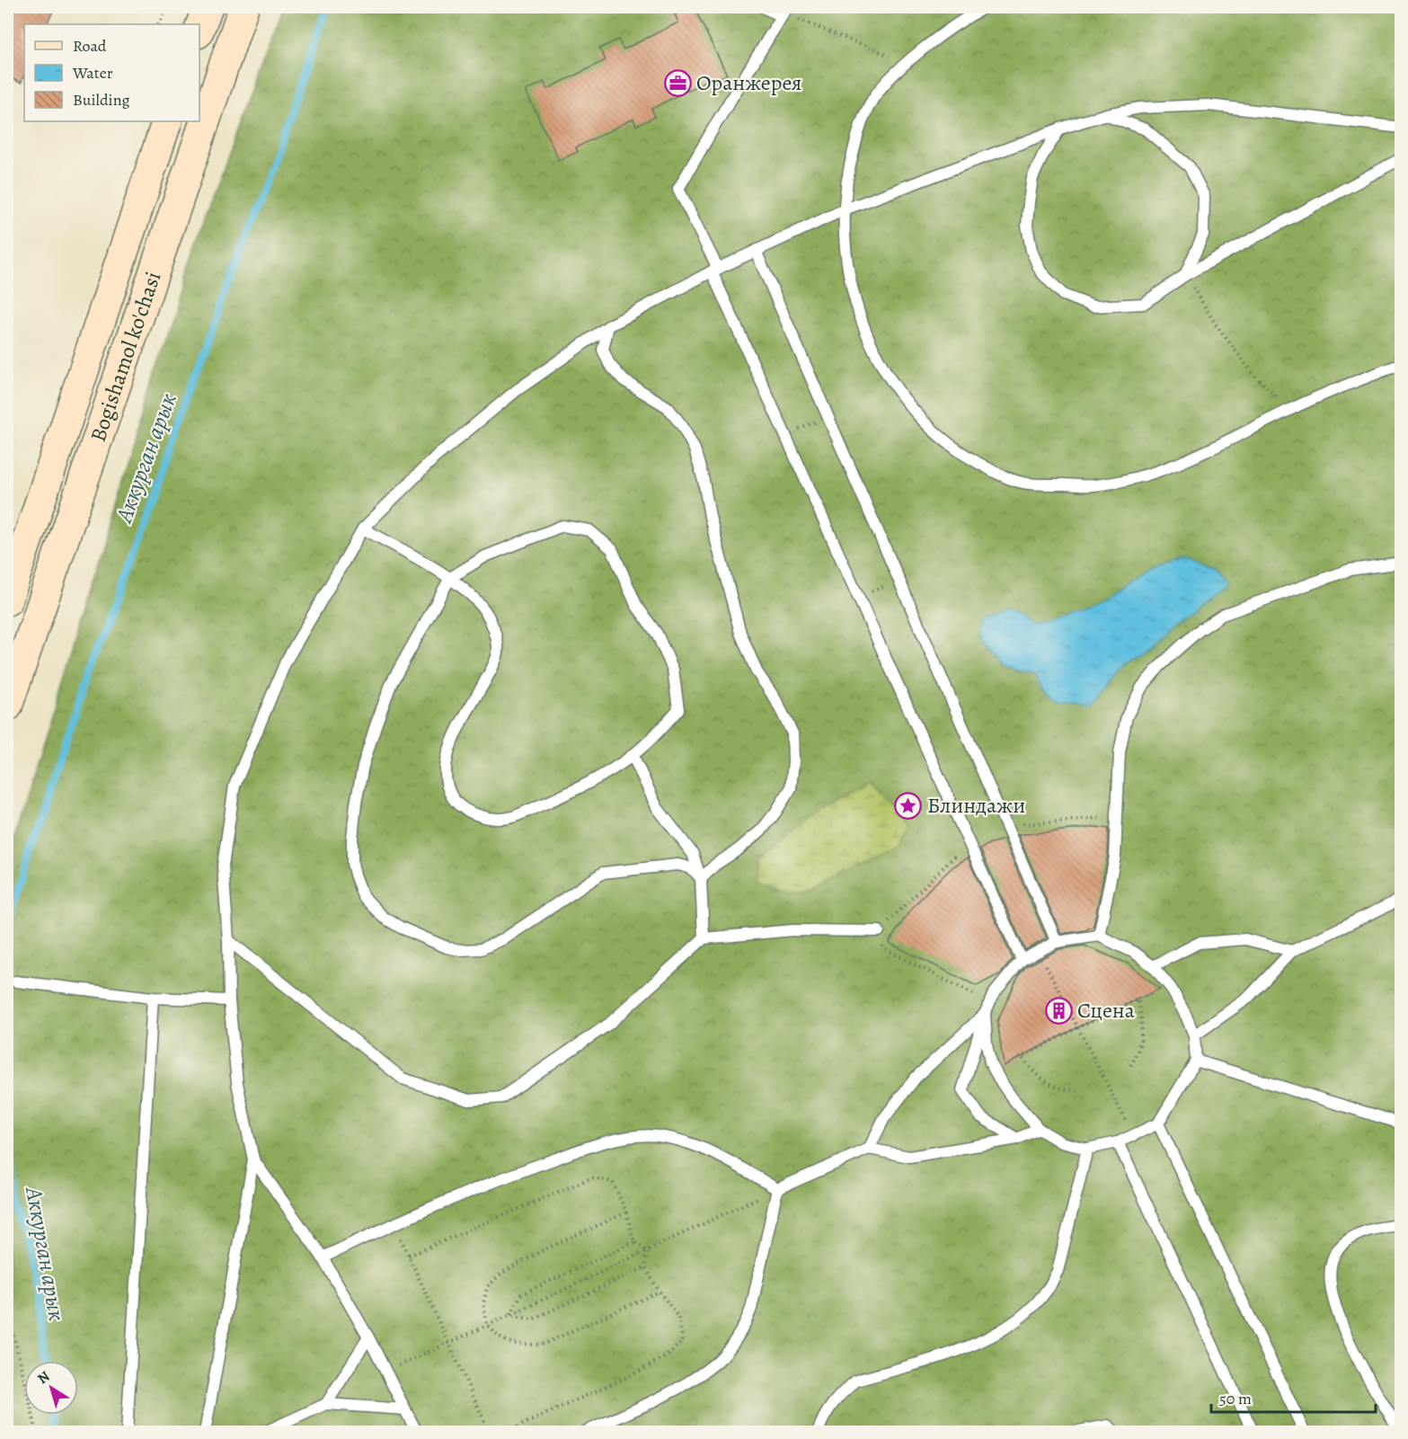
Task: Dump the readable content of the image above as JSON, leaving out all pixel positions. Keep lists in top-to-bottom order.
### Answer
{
  "streets": {
    "main road": ["Bogishamol ko'chasi"]
  },
  "water": ["Аккурган арык"],
  "places": {
    "office": ["Оранжерея"],
    "place": ["Блиндажи"],
    "building": ["Сцена"]
  },
  "legend": ["Road", "Water", "Building"],
  "scale_bar": "50 m",
  "north": "top left"
}
